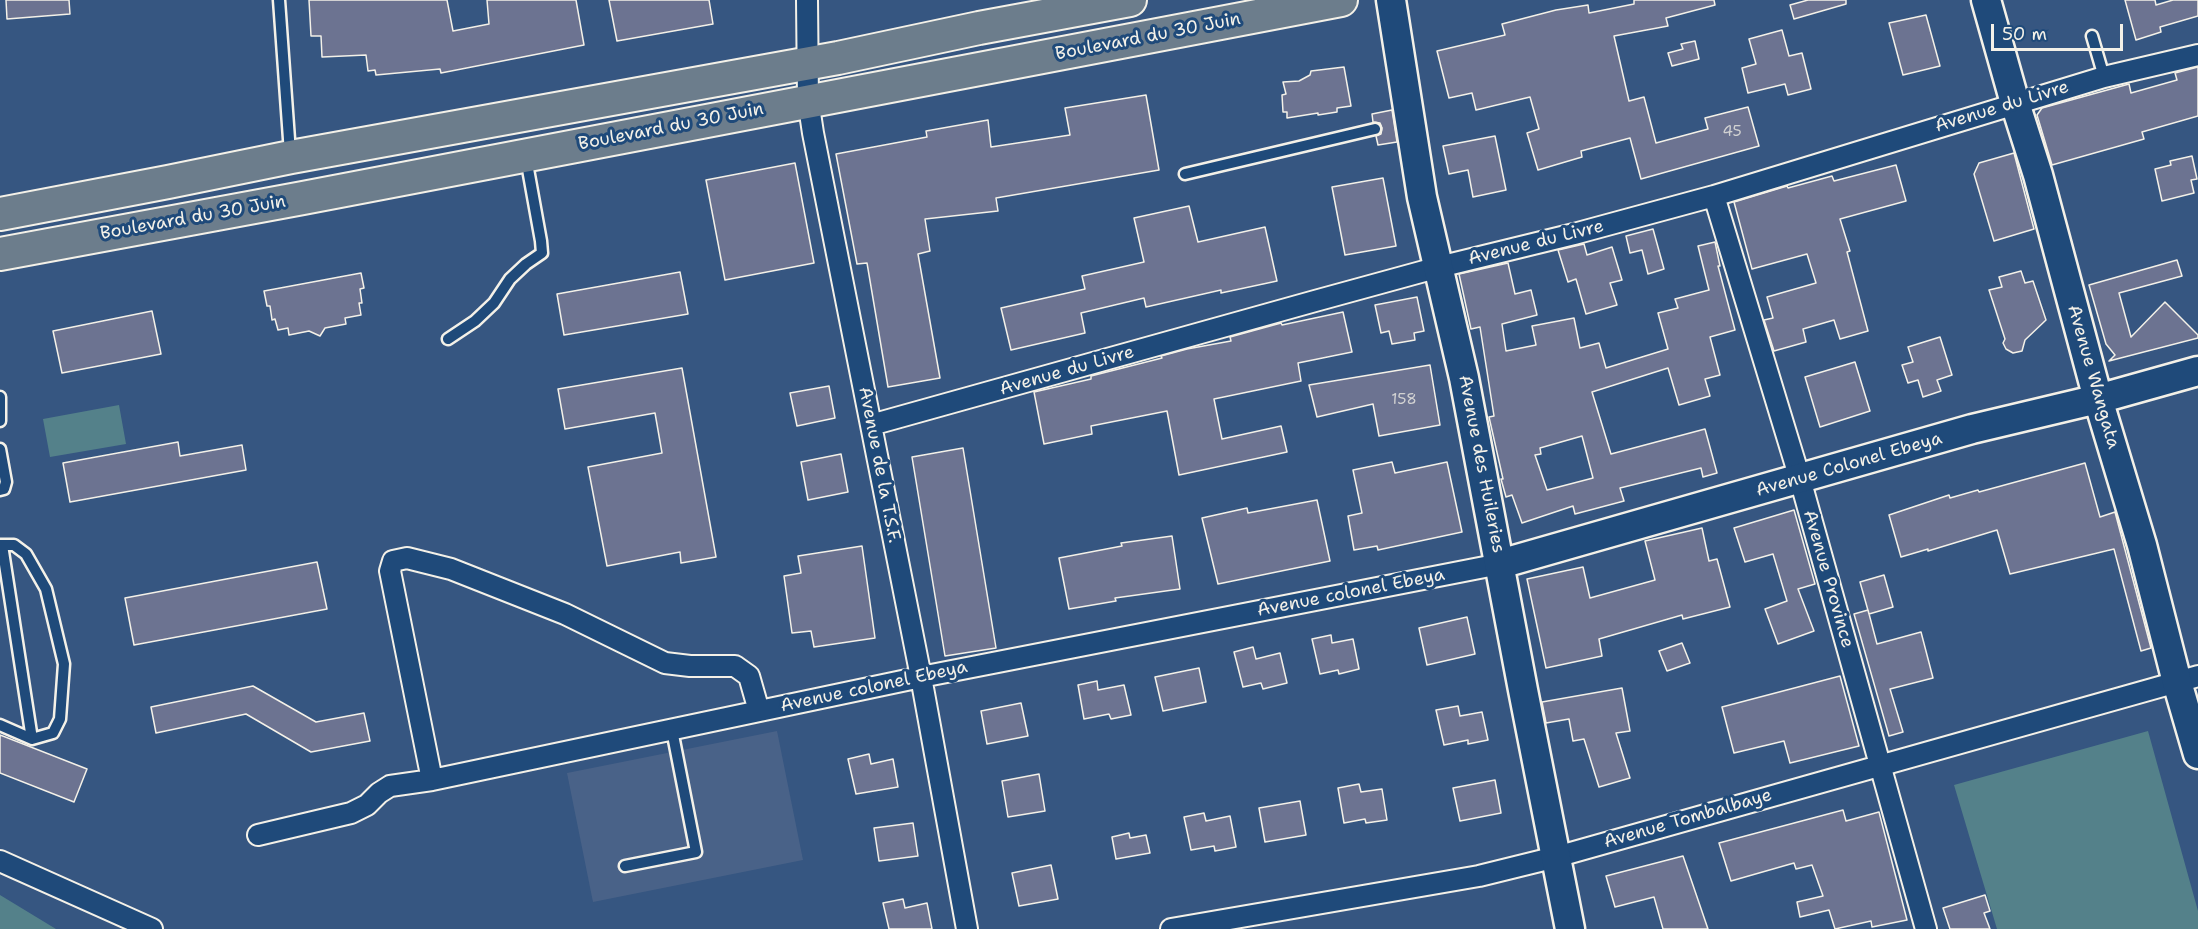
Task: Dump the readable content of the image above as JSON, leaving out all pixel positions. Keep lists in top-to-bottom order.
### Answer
{
  "streets": {
    "main road": ["Boulevard du 30 Juin"],
    "street": [
      "Avenue du Livre",
      "Avenue Wangata",
      "Avenue des Huileries",
      "Avenue de la T.S.F.",
      "Avenue Colonel Ebeya",
      "Avenue Province",
      "Avenue colonel Ebeya",
      "Avenue Tombalbaye"
    ]
  },
  "crossings": [
    ["Boulevard du 30 Juin", "Avenue de la T.S.F."],
    ["Avenue du Livre", "Avenue Wangata"],
    ["Avenue du Livre", "Avenue des Huileries"],
    ["Avenue du Livre", "Avenue de la T.S.F."],
    ["Avenue du Livre", "Avenue Province"],
    ["Avenue Wangata", "Avenue Colonel Ebeya"],
    ["Avenue Wangata", "Avenue Tombalbaye"],
    ["Avenue des Huileries", "Avenue Colonel Ebeya"],
    ["Avenue des Huileries", "Avenue colonel Ebeya"],
    ["Avenue des Huileries", "Avenue Tombalbaye"],
    ["Avenue de la T.S.F.", "Avenue colonel Ebeya"],
    ["Avenue Colonel Ebeya", "Avenue Province"],
    ["Avenue Colonel Ebeya", "Avenue colonel Ebeya"],
    ["Avenue Province", "Avenue Tombalbaye"]
  ],
  "house_numbers": ["45", "158"],
  "scale_bar": "50 m"
}
